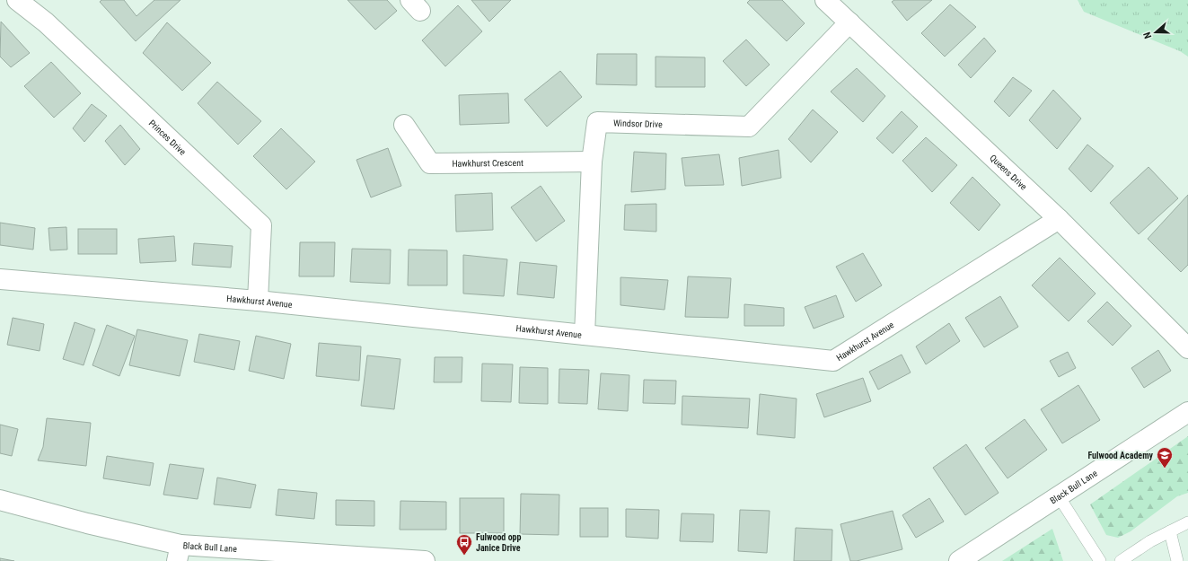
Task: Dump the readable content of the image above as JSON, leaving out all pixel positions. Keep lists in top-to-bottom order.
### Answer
{
  "streets": {
    "street": [
      "Windsor Drive",
      "Princes Drive",
      "Hawkhurst Crescent",
      "Queens Drive",
      "Hawkhurst Avenue",
      "Black Bull Lane"
    ]
  },
  "crossings": [
    ["Windsor Drive", "Hawkhurst Crescent"],
    ["Windsor Drive", "Queens Drive"],
    ["Windsor Drive", "Hawkhurst Avenue"],
    ["Princes Drive", "Hawkhurst Avenue"],
    ["Queens Drive", "Hawkhurst Avenue"]
  ],
  "places": {
    "school or university": ["Fulwood Academy"],
    "bus stop": ["Fulwood opp Janice Drive"]
  },
  "north": "left"
}
